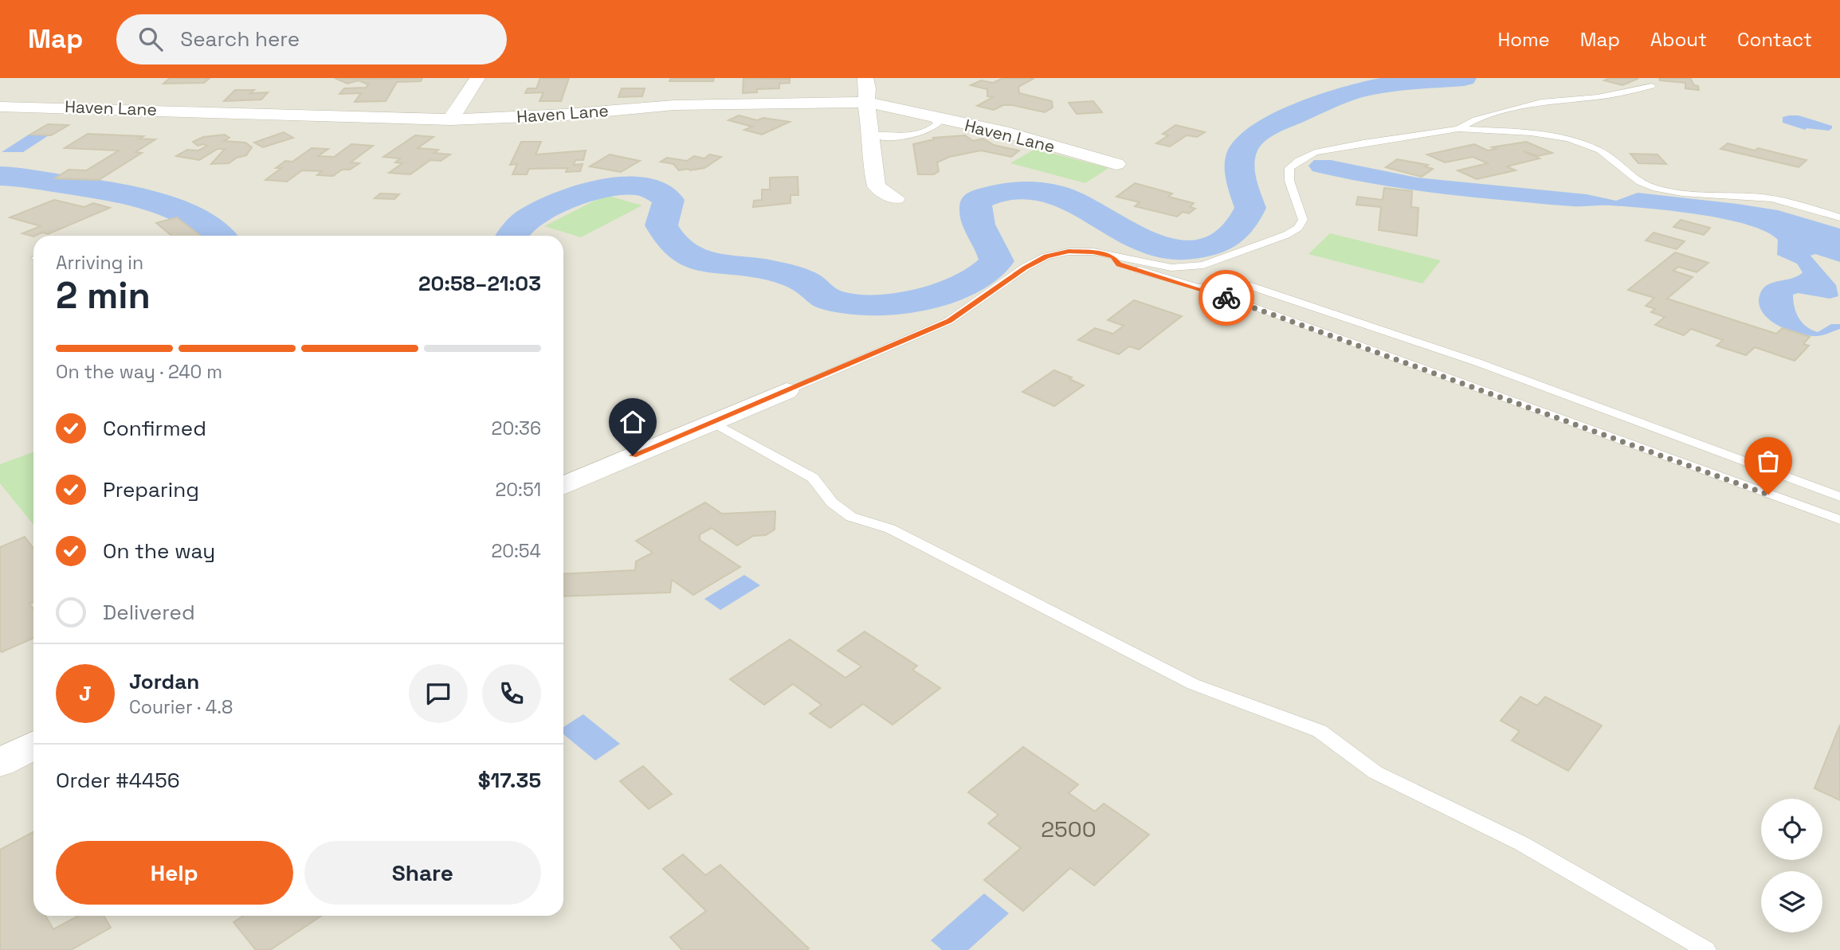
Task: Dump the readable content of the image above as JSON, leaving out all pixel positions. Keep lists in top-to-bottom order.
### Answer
{
  "streets": {
    "street": ["Haven Lane"]
  },
  "house_numbers": ["2500"],
  "page": {
    "header": "Map",
    "search": "Search here",
    "nav": [
      "Home",
      "Map",
      "About",
      "Contact"
    ],
    "heading": ["2 min", "Arriving in", "20:58–21:03"],
    "panel": [
      "Jordan",
      "Courier · 4.8",
      "Order #4456",
      "$17.35"
    ],
    "bar": "On the way · 240 m",
    "list": [
      ["Confirmed", "20:36"],
      ["Preparing", "20:51"],
      ["On the way", "20:54"],
      "Delivered"
    ],
    "round": "J",
    "buttons": ["Help", "Share"]
  }
}
